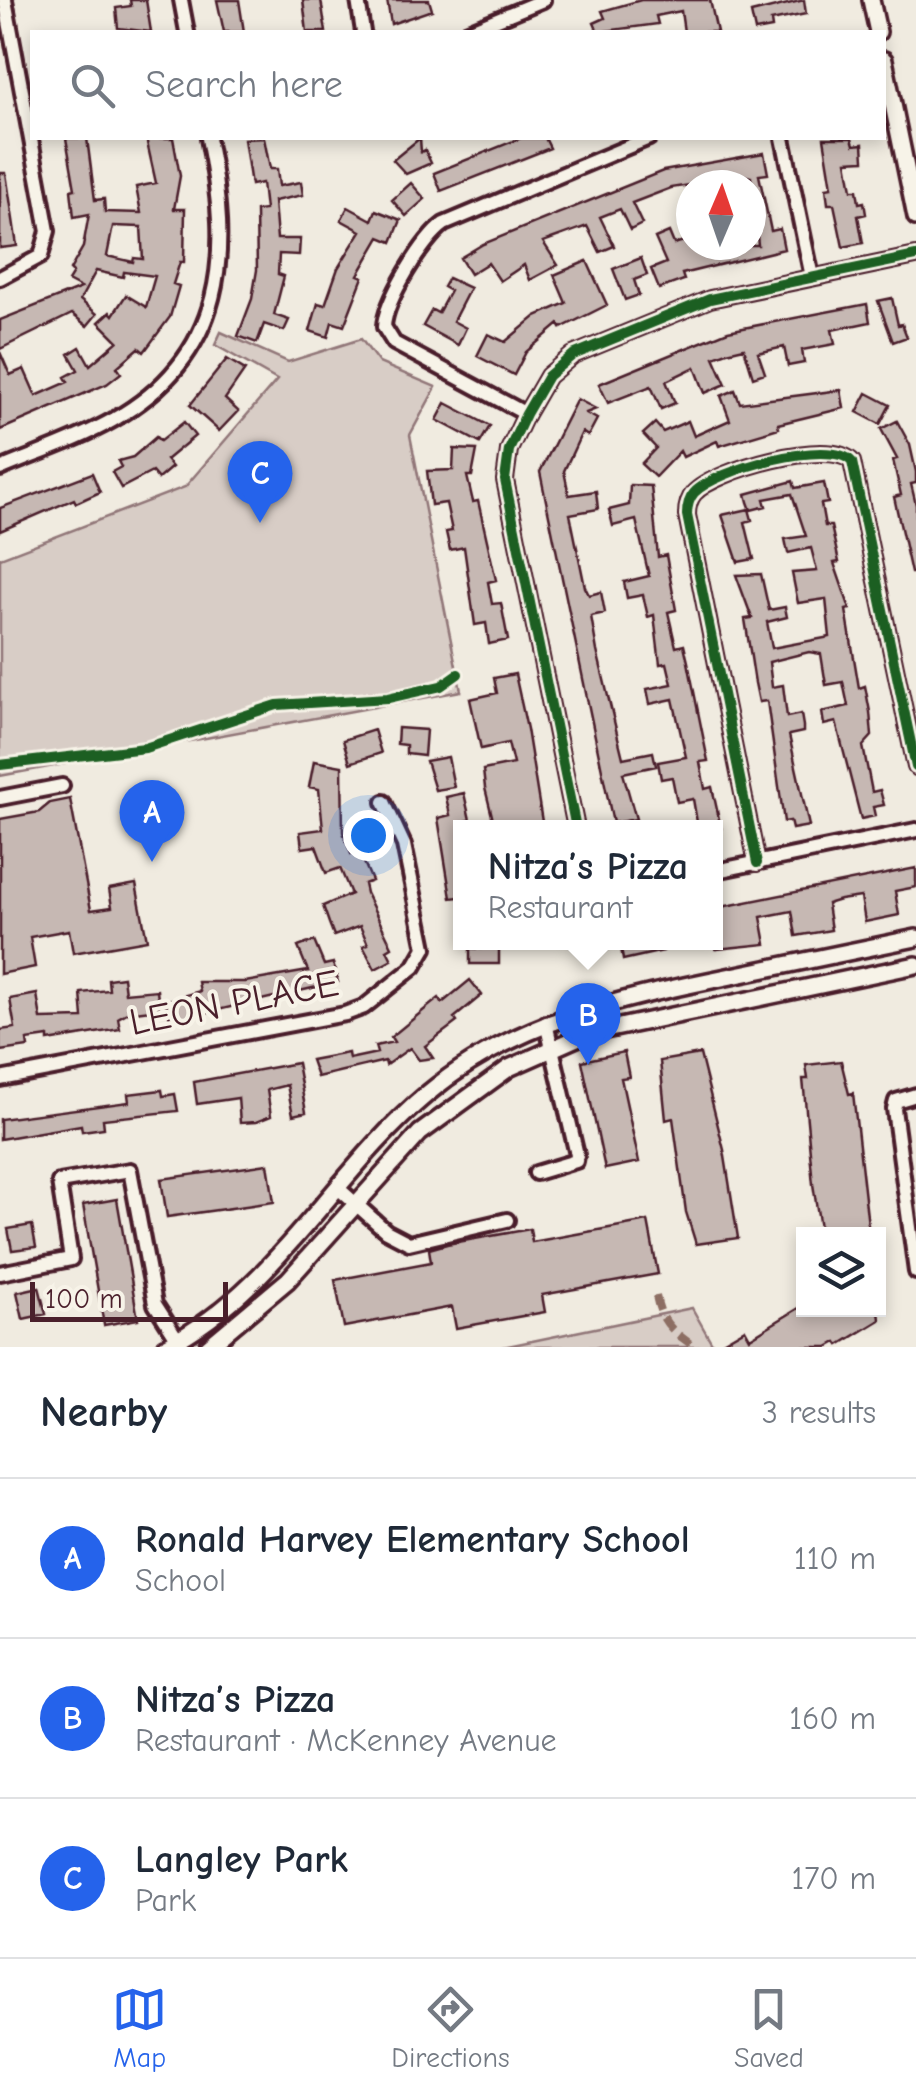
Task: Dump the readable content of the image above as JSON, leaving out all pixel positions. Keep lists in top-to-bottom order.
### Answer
{
  "streets": {
    "street": ["LEON PLACE"]
  },
  "scale_bar": "100 m",
  "north": "top",
  "page": {
    "search": "Search here",
    "pins": ["C", "A", "B"],
    "popup": ["Nitza’s Pizza", "Restaurant"],
    "scale": "100 m",
    "heading": ["Nearby", "3 results"],
    "list": [
      {
        "mark": "A",
        "name": "Ronald Harvey Elementary School",
        "note": "School",
        "value": "110 m"
      },
      {
        "mark": "B",
        "name": "Nitza’s Pizza",
        "note": "Restaurant · McKenney Avenue",
        "value": "160 m"
      },
      {
        "mark": "C",
        "name": "Langley Park",
        "note": "Park",
        "value": "170 m"
      }
    ],
    "nav": ["Map", "Directions", "Saved"]
  }
}
